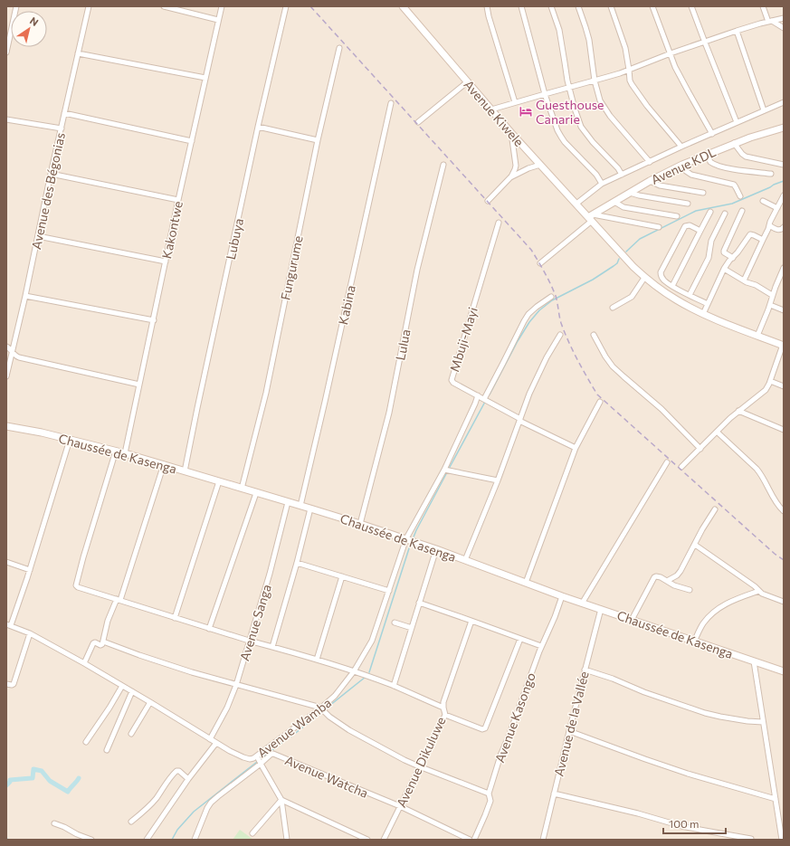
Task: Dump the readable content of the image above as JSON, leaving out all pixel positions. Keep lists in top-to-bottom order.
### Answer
{
  "streets": {
    "main road": ["Avenue Kiwele", "Avenue KDL", "Chaussée de Kasenga"],
    "street": [
      "Avenue des Bégonias",
      "Kakontwe",
      "Lubuya",
      "Fungurume",
      "Kabina",
      "Mbuji-Mayi",
      "Lulua",
      "Avenue Sanga",
      "Avenue Kasongo",
      "Avenue de la Vallée",
      "Avenue Wamba",
      "Avenue Dikuluwe",
      "Avenue Watcha"
    ]
  },
  "crossings": [
    ["Avenue Kiwele", "Avenue KDL"],
    ["Kakontwe", "Chaussée de Kasenga"],
    ["Lubuya", "Chaussée de Kasenga"],
    ["Fungurume", "Chaussée de Kasenga"],
    ["Kabina", "Chaussée de Kasenga"],
    ["Mbuji-Mayi", "Avenue Wamba"],
    ["Lulua", "Chaussée de Kasenga"],
    ["Chaussée de Kasenga", "Avenue Sanga"],
    ["Chaussée de Kasenga", "Avenue Kasongo"],
    ["Chaussée de Kasenga", "Avenue de la Vallée"],
    ["Chaussée de Kasenga", "Avenue Wamba"],
    ["Avenue Sanga", "Avenue Wamba"],
    ["Avenue Dikuluwe", "Avenue Watcha"]
  ],
  "places": {
    "hotel": ["Guesthouse Canarie"]
  },
  "scale_bar": "100 m",
  "north": "top right"
}
